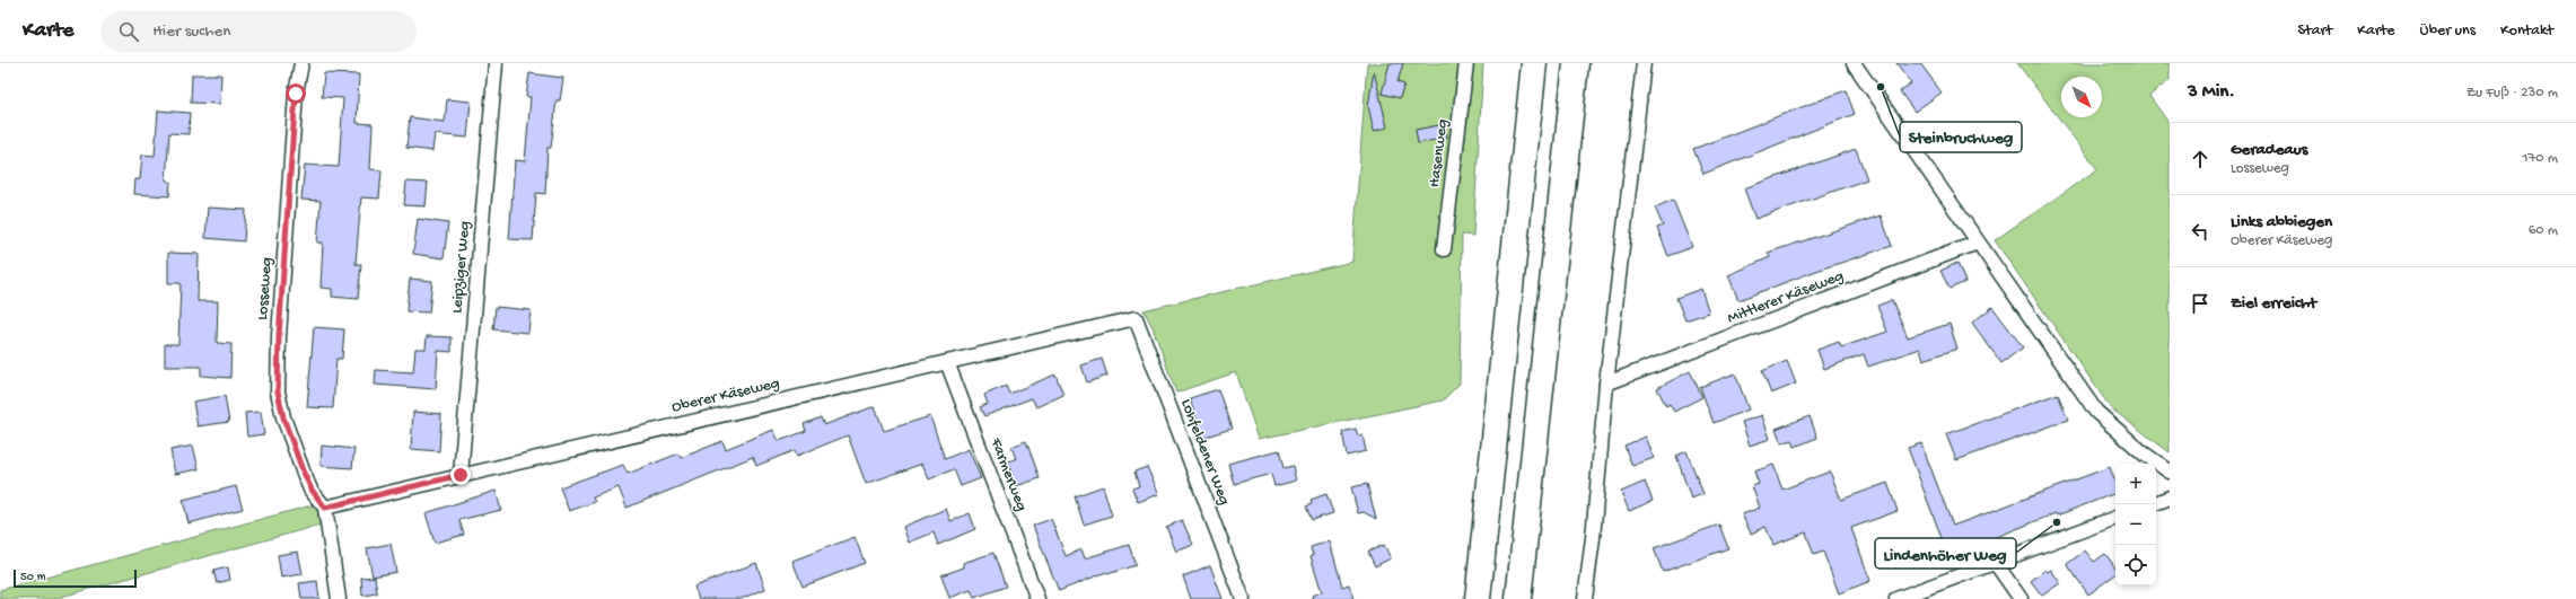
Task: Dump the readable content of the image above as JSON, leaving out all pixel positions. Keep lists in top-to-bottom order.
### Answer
{
  "streets": {
    "street": [
      "Hasenweg",
      "Leipziger Weg",
      "Losseweg",
      "Mittlerer Käseweg",
      "Oberer Käseweg",
      "Lohfeldener Weg",
      "Farmerweg"
    ]
  },
  "crossings": [
    ["Leipziger Weg", "Oberer Käseweg"],
    ["Losseweg", "Oberer Käseweg"],
    ["Oberer Käseweg", "Lohfeldener Weg"],
    ["Oberer Käseweg", "Farmerweg"]
  ],
  "places": ["Steinbruchweg", "Lindenhöher Weg"],
  "scale_bar": "50 m",
  "north": "bottom right",
  "page": {
    "header": "Karte",
    "search": "Hier suchen",
    "nav": [
      "Start",
      "Karte",
      "Über uns",
      "Kontakt"
    ],
    "heading": ["3 Min.", "Zu Fuß · 230 m"],
    "list": [
      ["Geradeaus", "Losseweg", "170 m"],
      ["Links abbiegen", "Oberer Käseweg", "60 m"],
      "Ziel erreicht"
    ],
    "map_buttons": ["+", "−"],
    "scale": "50 m"
  }
}
